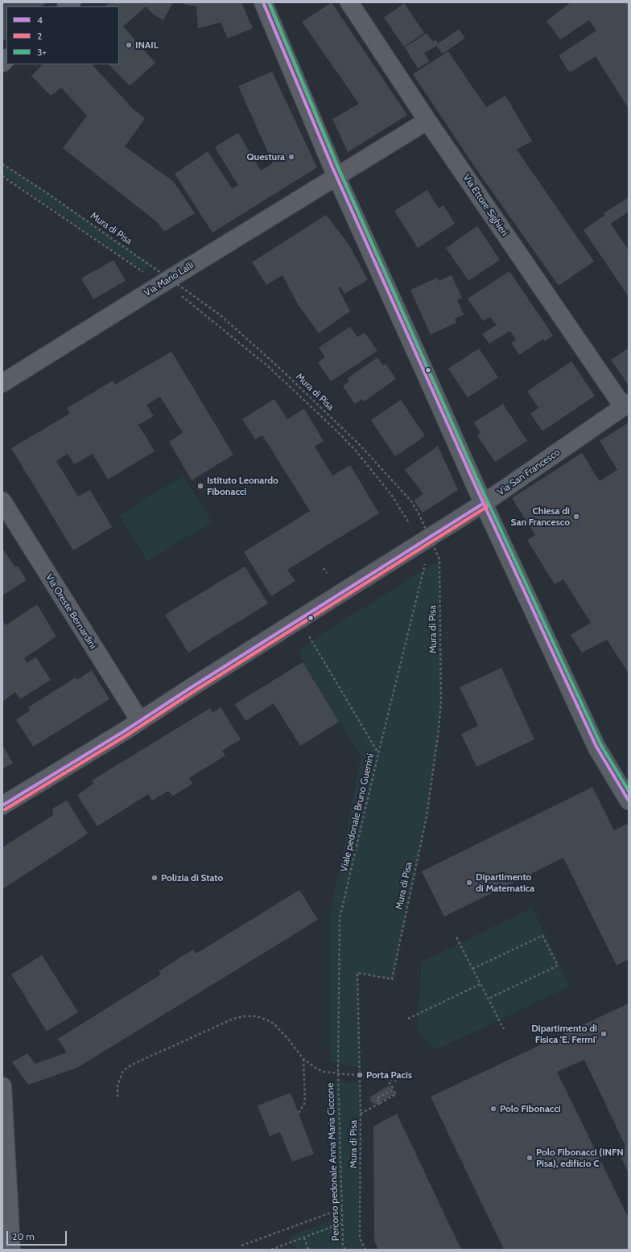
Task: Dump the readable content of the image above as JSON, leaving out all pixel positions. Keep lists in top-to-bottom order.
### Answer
{
  "streets": {
    "street": [
      "Via Ettore Sighieri",
      "Via Mario Lalli",
      "Via San Francesco",
      "Via Oreste Bernardini"
    ],
    "path": ["Mura di Pisa", "Viale pedonale Bruno Guerrini", "Percorso pedonale Anna Maria Ciccone"]
  },
  "crossings": [
    ["Via Ettore Sighieri", "Via Mario Lalli"],
    ["Via Ettore Sighieri", "Via San Francesco"],
    ["Mura di Pisa", "Via Mario Lalli"],
    ["Via San Francesco", "Via Oreste Bernardini"],
    ["Viale pedonale Bruno Guerrini", "Percorso pedonale Anna Maria Ciccone"]
  ],
  "places": [
    "INAIL",
    "Questura",
    "Istituto Leonardo Fibonacci",
    "Chiesa di San Francesco",
    "Polizia di Stato",
    "Dipartimento di Matematica",
    "Dipartimento di Fisica 'E. Fermi'",
    "Porta Pacis",
    "Polo Fibonacci",
    "Polo Fibonacci (INFN Pisa), edificio C"
  ],
  "lines": ["transit line 4", "transit line 2", "transit line 3+"],
  "legend": ["4", "2", "3+"],
  "scale_bar": "20 m"
}
